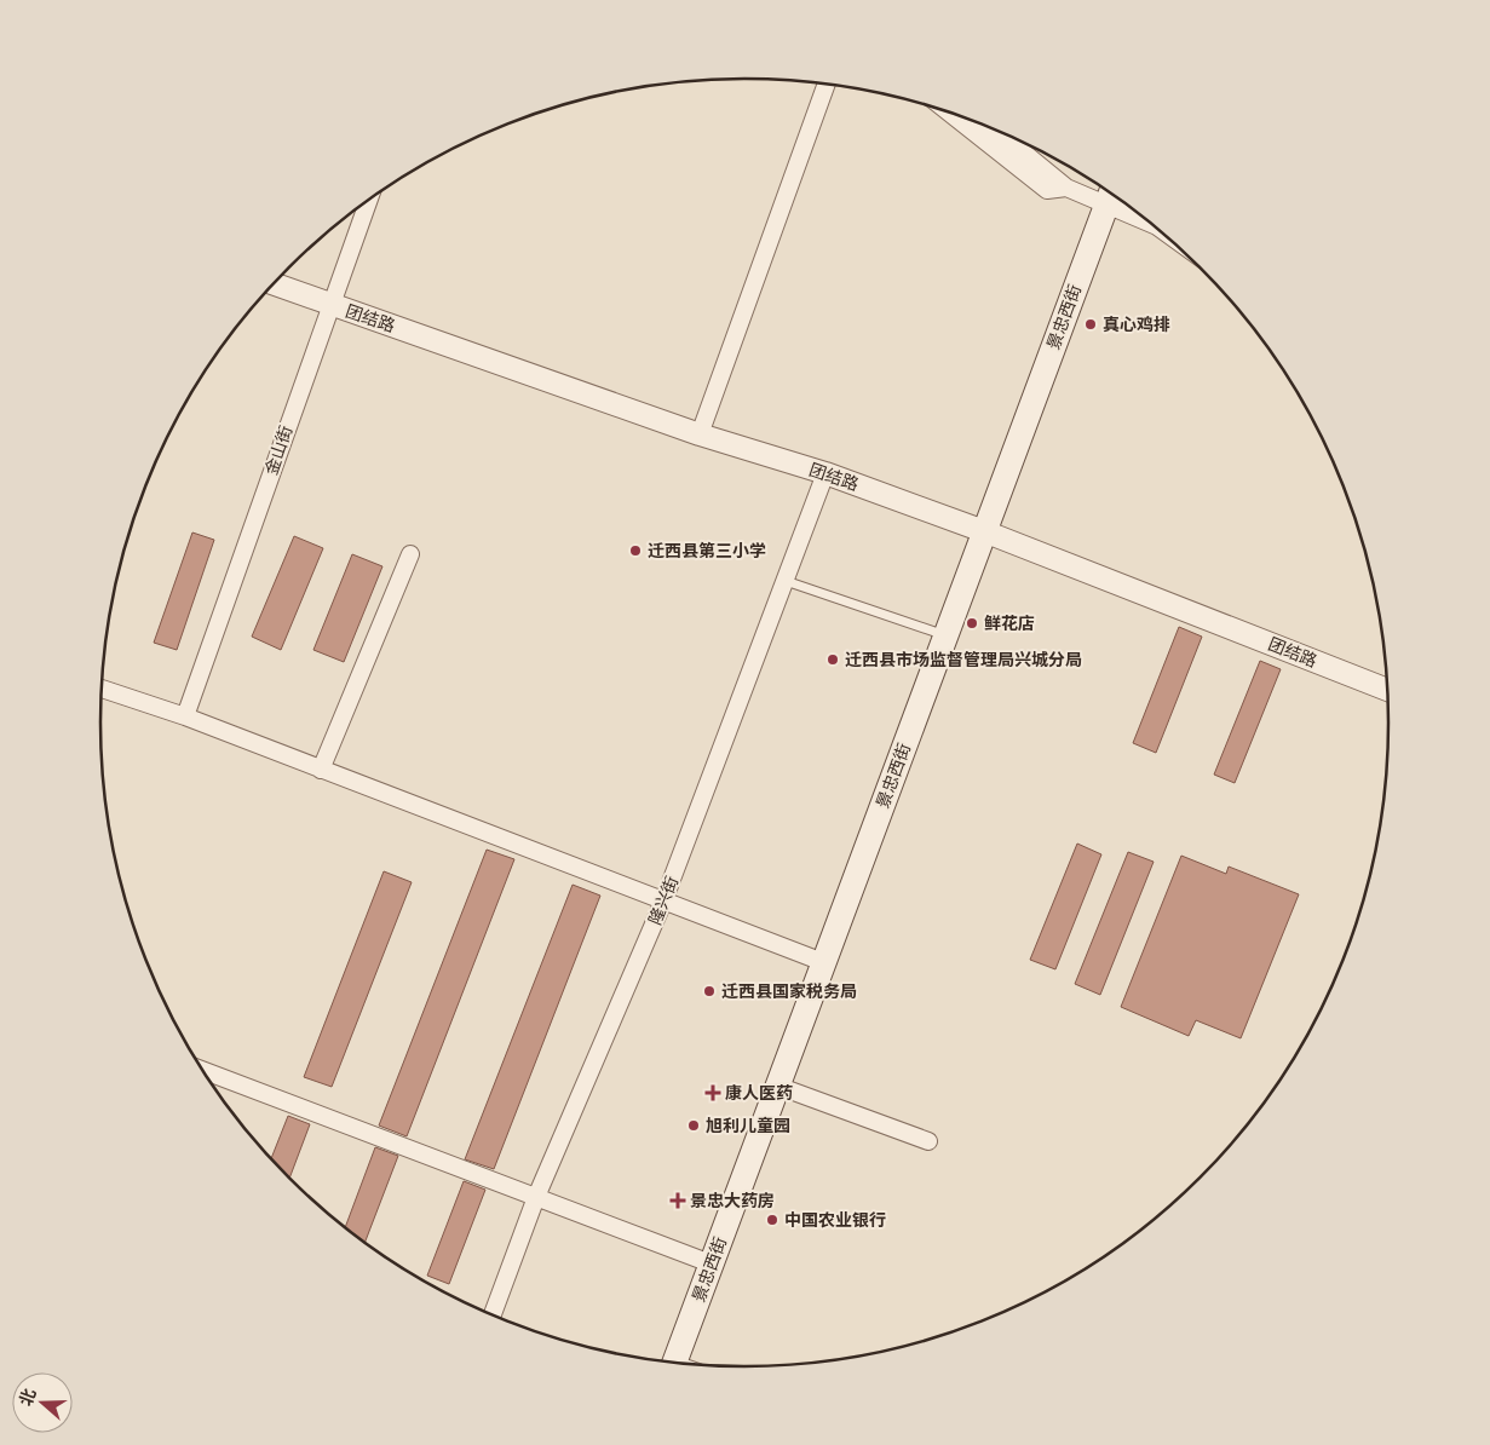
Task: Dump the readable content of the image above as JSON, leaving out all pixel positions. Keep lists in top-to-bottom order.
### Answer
{
  "streets": {
    "main road": ["景忠西街"],
    "street": ["团结路", "金山街", "隆兴街"]
  },
  "crossings": [
    ["景忠西街", "团结路"],
    ["团结路", "金山街"],
    ["团结路", "隆兴街"]
  ],
  "places": {
    "other": [
      "真心鸡排",
      "迁西县第三小学",
      "鲜花店",
      "迁西县市场监督管理局兴城分局",
      "迁西县国家税务局",
      "旭利儿童园",
      "中国农业银行"
    ],
    "health": ["康人医药", "景忠大药房"]
  },
  "north": "left"
}
